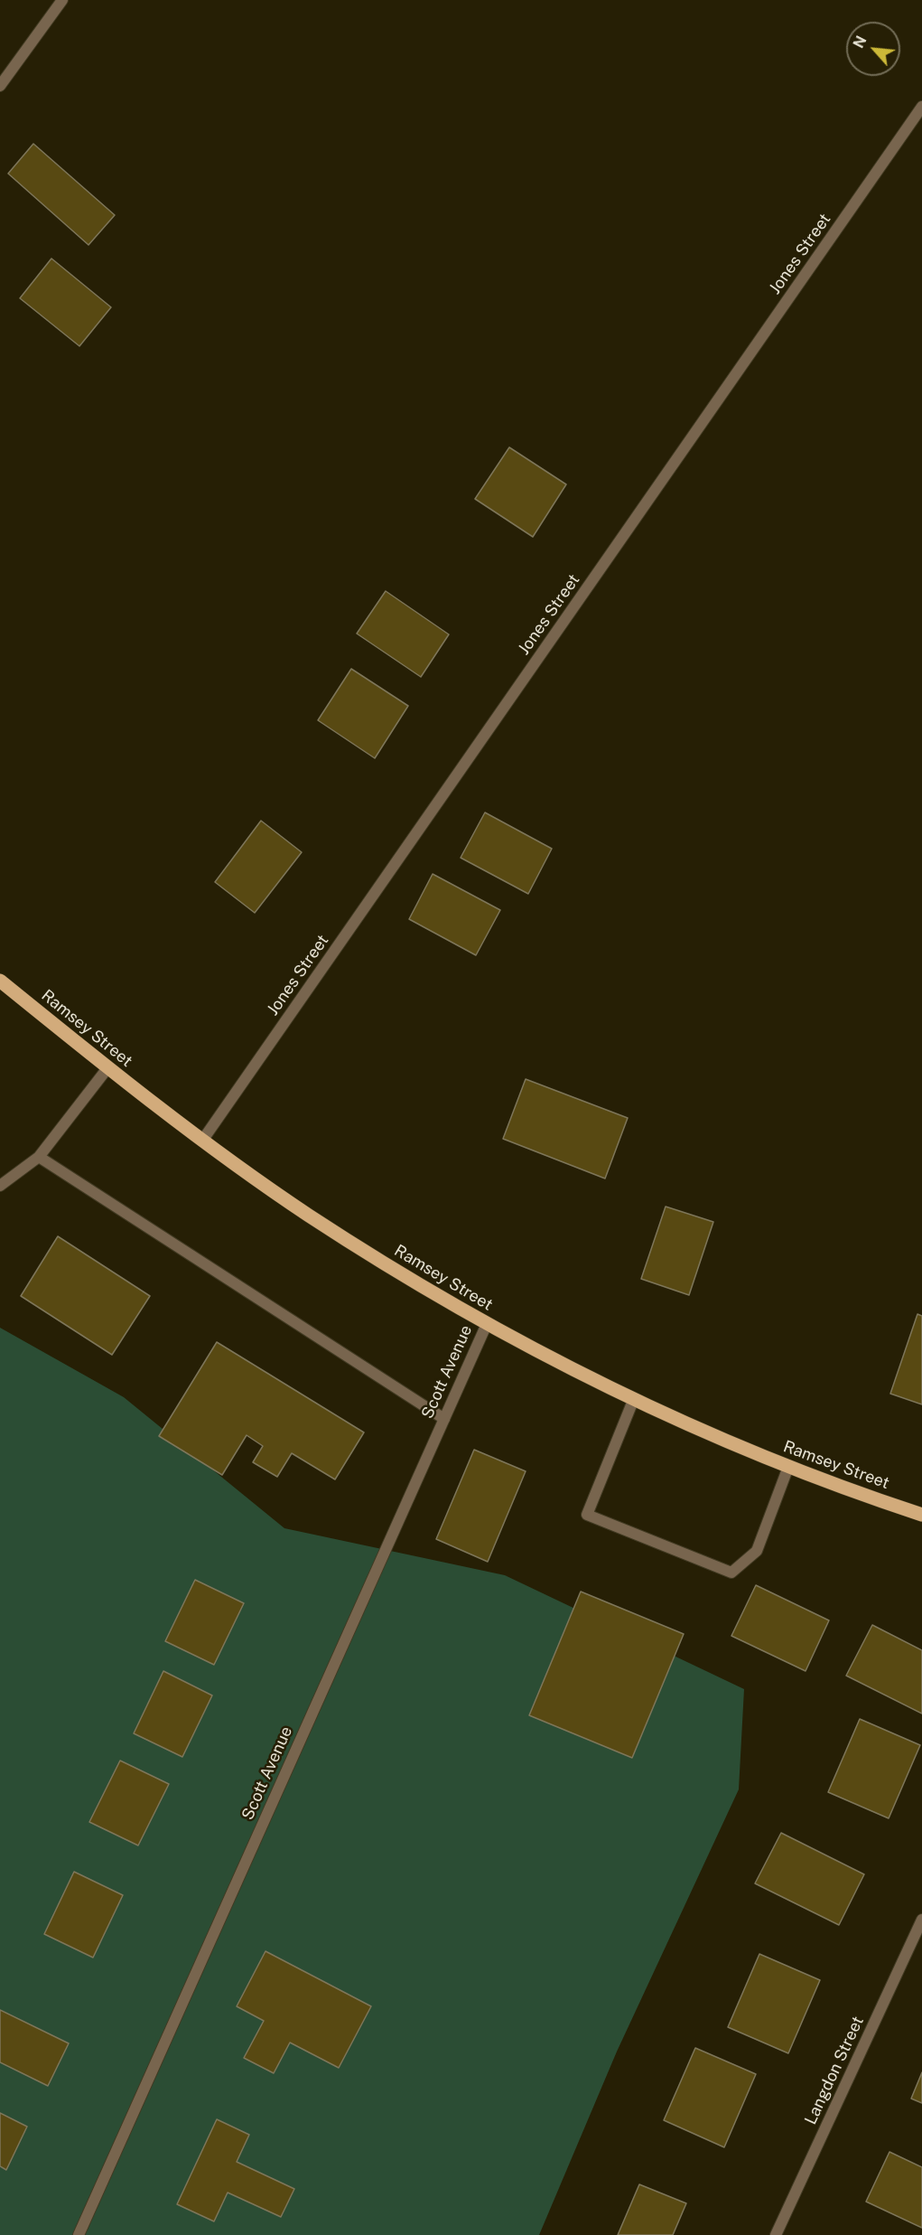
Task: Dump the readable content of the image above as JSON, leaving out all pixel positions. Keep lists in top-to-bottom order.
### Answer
{
  "streets": {
    "main road": ["Ramsey Street"],
    "street": ["Jones Street", "Scott Avenue", "Langdon Street"]
  },
  "crossings": [
    ["Jones Street", "Ramsey Street"],
    ["Ramsey Street", "Scott Avenue"]
  ],
  "north": "top left"
}
